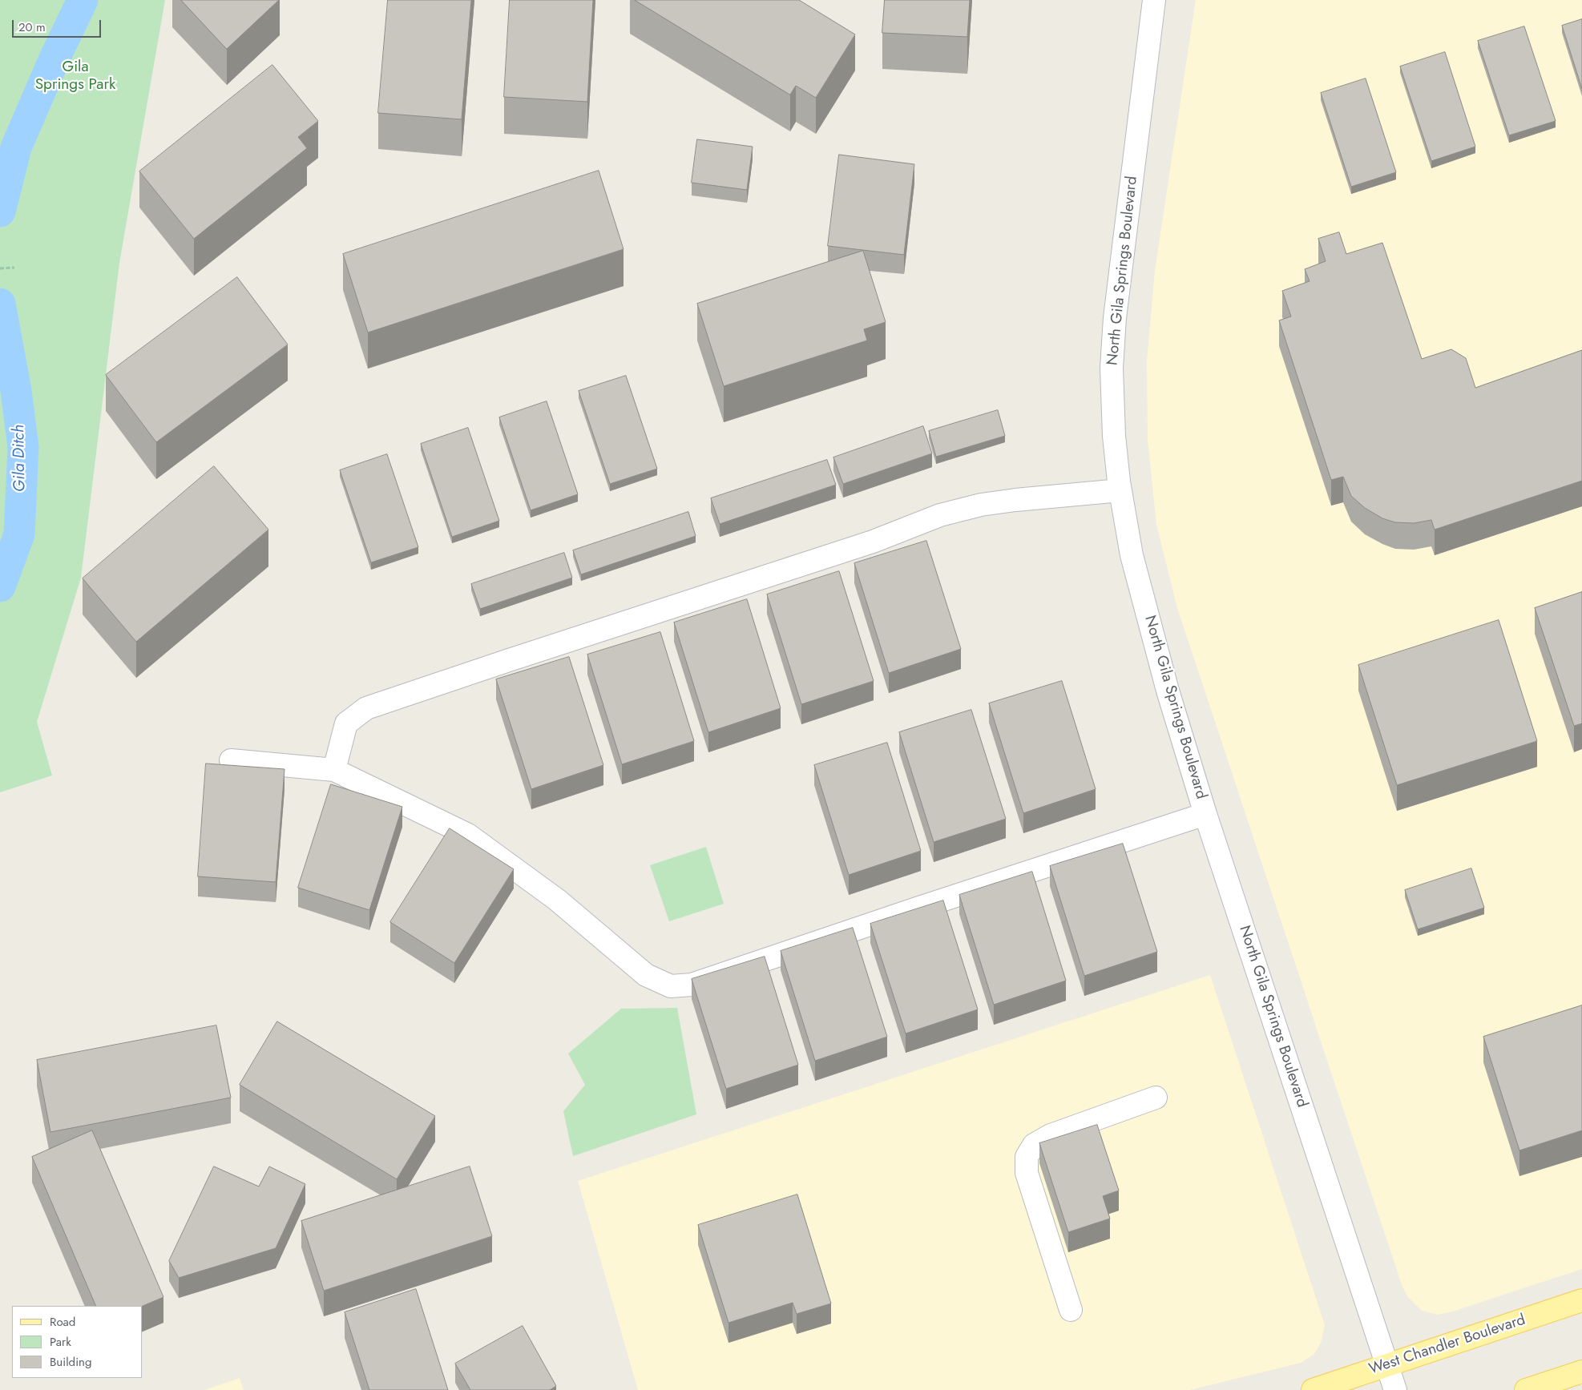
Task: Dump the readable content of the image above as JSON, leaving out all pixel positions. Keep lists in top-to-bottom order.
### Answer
{
  "streets": {
    "main road": ["West Chandler Boulevard"],
    "street": ["North Gila Springs Boulevard"]
  },
  "crossings": [
    ["North Gila Springs Boulevard", "West Chandler Boulevard"]
  ],
  "water": ["Gila Ditch"],
  "parks": ["Gila Springs Park"],
  "legend": ["Road", "Park", "Building"],
  "scale_bar": "20 m"
}
